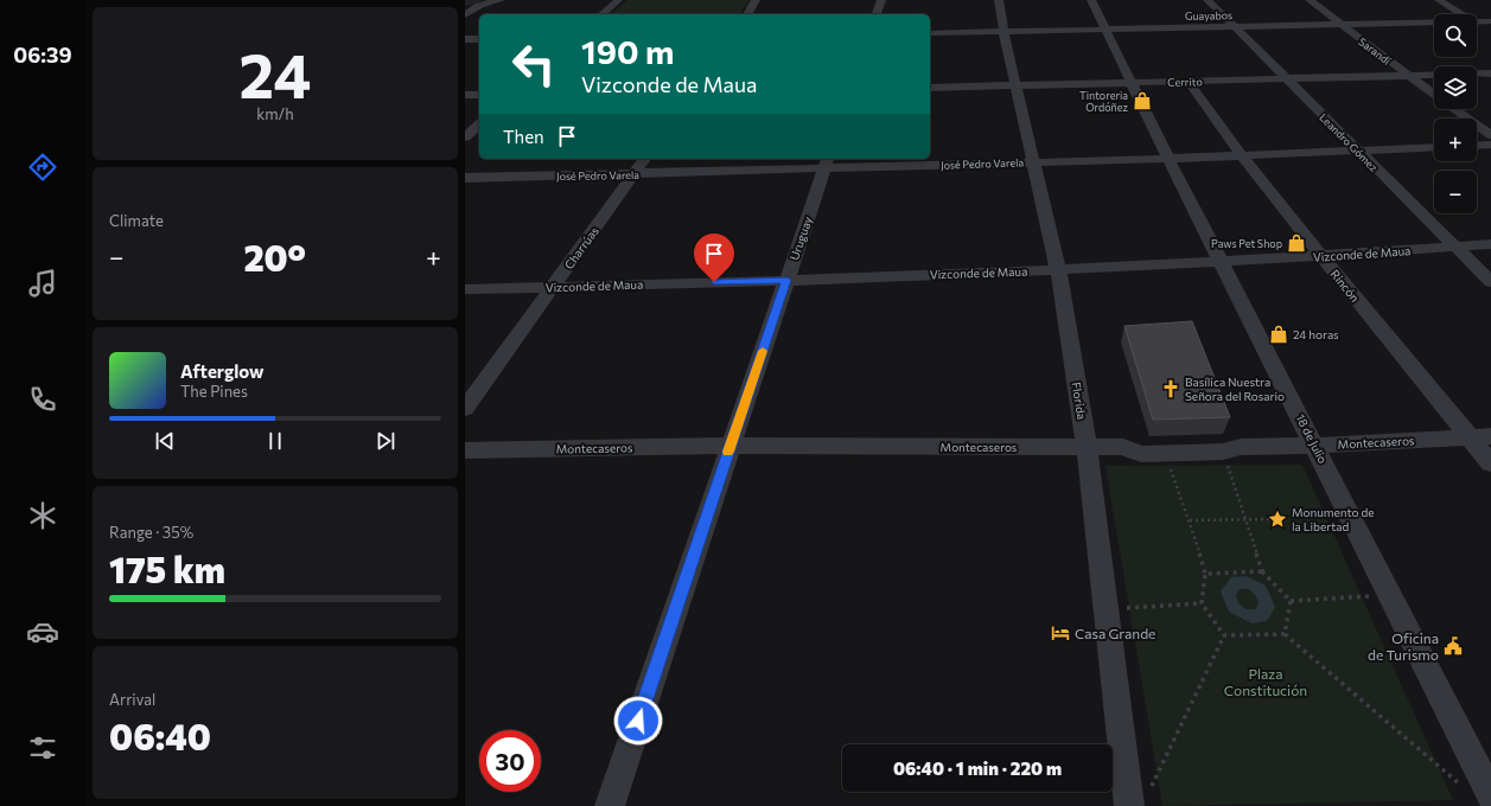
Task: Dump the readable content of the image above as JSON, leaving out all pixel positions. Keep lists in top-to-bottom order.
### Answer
{
  "streets": {
    "street": [
      "Guayabos",
      "Sarandí",
      "Cerrito",
      "Leandro Gómez",
      "José Pedro Varela",
      "Uruguay",
      "Charrúas",
      "Vizconde de Maua",
      "Rincón",
      "Florida",
      "18 de Julio",
      "Montecaseros"
    ]
  },
  "crossings": [
    ["Guayabos", "Sarandí"],
    ["Guayabos", "Leandro Gómez"],
    ["Guayabos", "Florida"],
    ["Guayabos", "18 de Julio"],
    ["Sarandí", "Cerrito"],
    ["Cerrito", "Leandro Gómez"],
    ["Cerrito", "Rincón"],
    ["Cerrito", "Florida"],
    ["Cerrito", "18 de Julio"],
    ["Leandro Gómez", "José Pedro Varela"],
    ["Leandro Gómez", "Vizconde de Maua"],
    ["José Pedro Varela", "Uruguay"],
    ["José Pedro Varela", "Charrúas"],
    ["José Pedro Varela", "Rincón"],
    ["José Pedro Varela", "Florida"],
    ["José Pedro Varela", "18 de Julio"],
    ["Uruguay", "Vizconde de Maua"],
    ["Uruguay", "Montecaseros"],
    ["Charrúas", "Vizconde de Maua"],
    ["Vizconde de Maua", "Rincón"],
    ["Vizconde de Maua", "Florida"],
    ["Vizconde de Maua", "18 de Julio"],
    ["Rincón", "Montecaseros"],
    ["Florida", "Montecaseros"],
    ["18 de Julio", "Montecaseros"]
  ],
  "parks": ["Plaza Constitución"],
  "places": {
    "shop": ["Tintoreria Ordóñez", "Paws Pet Shop", "24 horas"],
    "church": ["Basílica Nuestra Señora del Rosario"],
    "place": ["Monumento de la Libertad"],
    "hotel": ["Casa Grande"],
    "public building": ["Oficina de Turismo"]
  },
  "page": {
    "tabs": "06:39",
    "tile": [
      ["24", "km/h"],
      "Climate",
      ["Range · 35%", "175 km"],
      ["Arrival", "06:40"]
    ],
    "map_buttons": ["+", "−"],
    "turn": ["190 m", "Vizconde de Maua"],
    "then": "Then",
    "heat": ["−", "20°", "+"],
    "song": ["Afterglow", "The Pines"],
    "limit": "30",
    "trip": "06:40 · 1 min · 220 m"
  }
}
